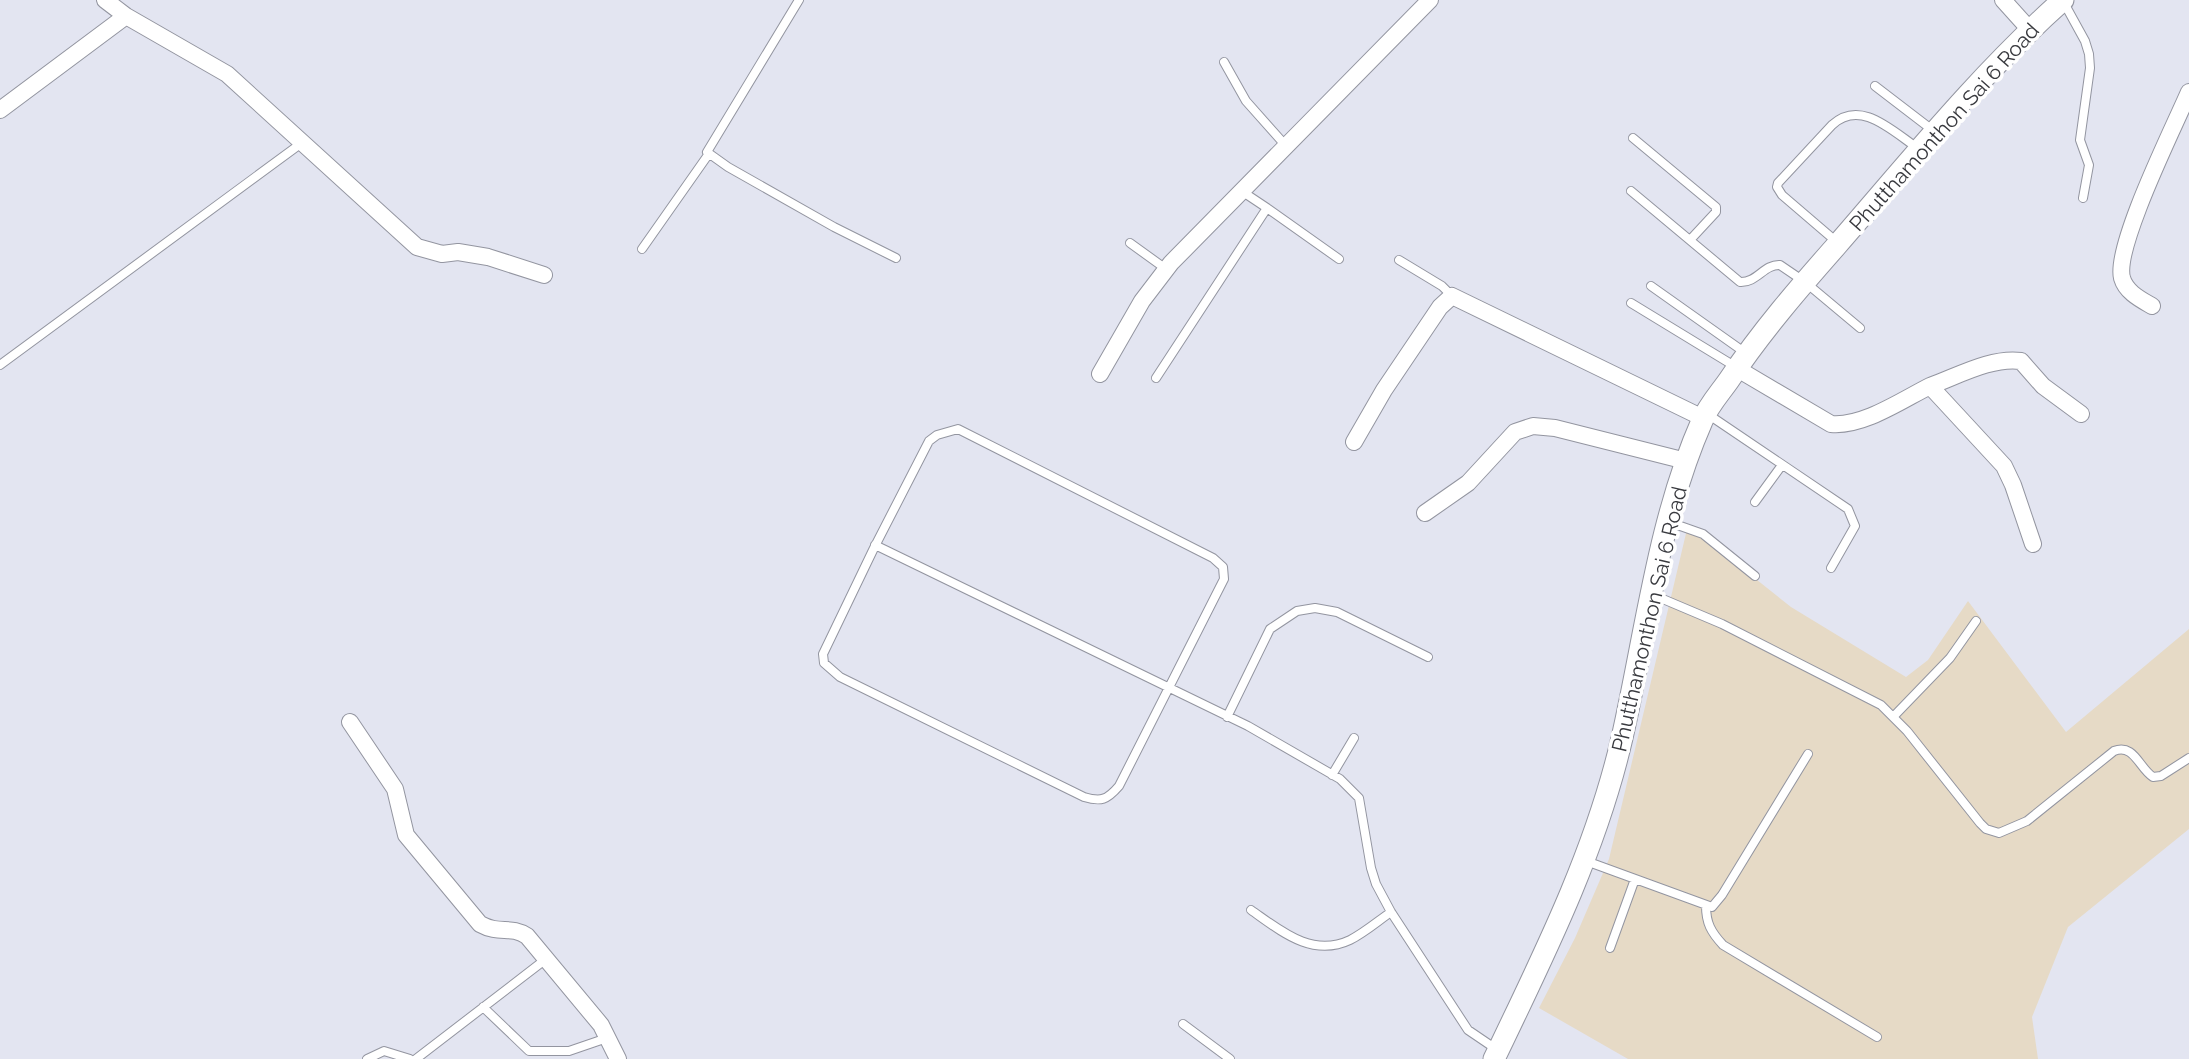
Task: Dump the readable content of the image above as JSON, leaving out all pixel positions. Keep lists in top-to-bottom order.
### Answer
{
  "streets": {
    "main road": ["Phutthamonthon Sai 6 Road"]
  }
}
